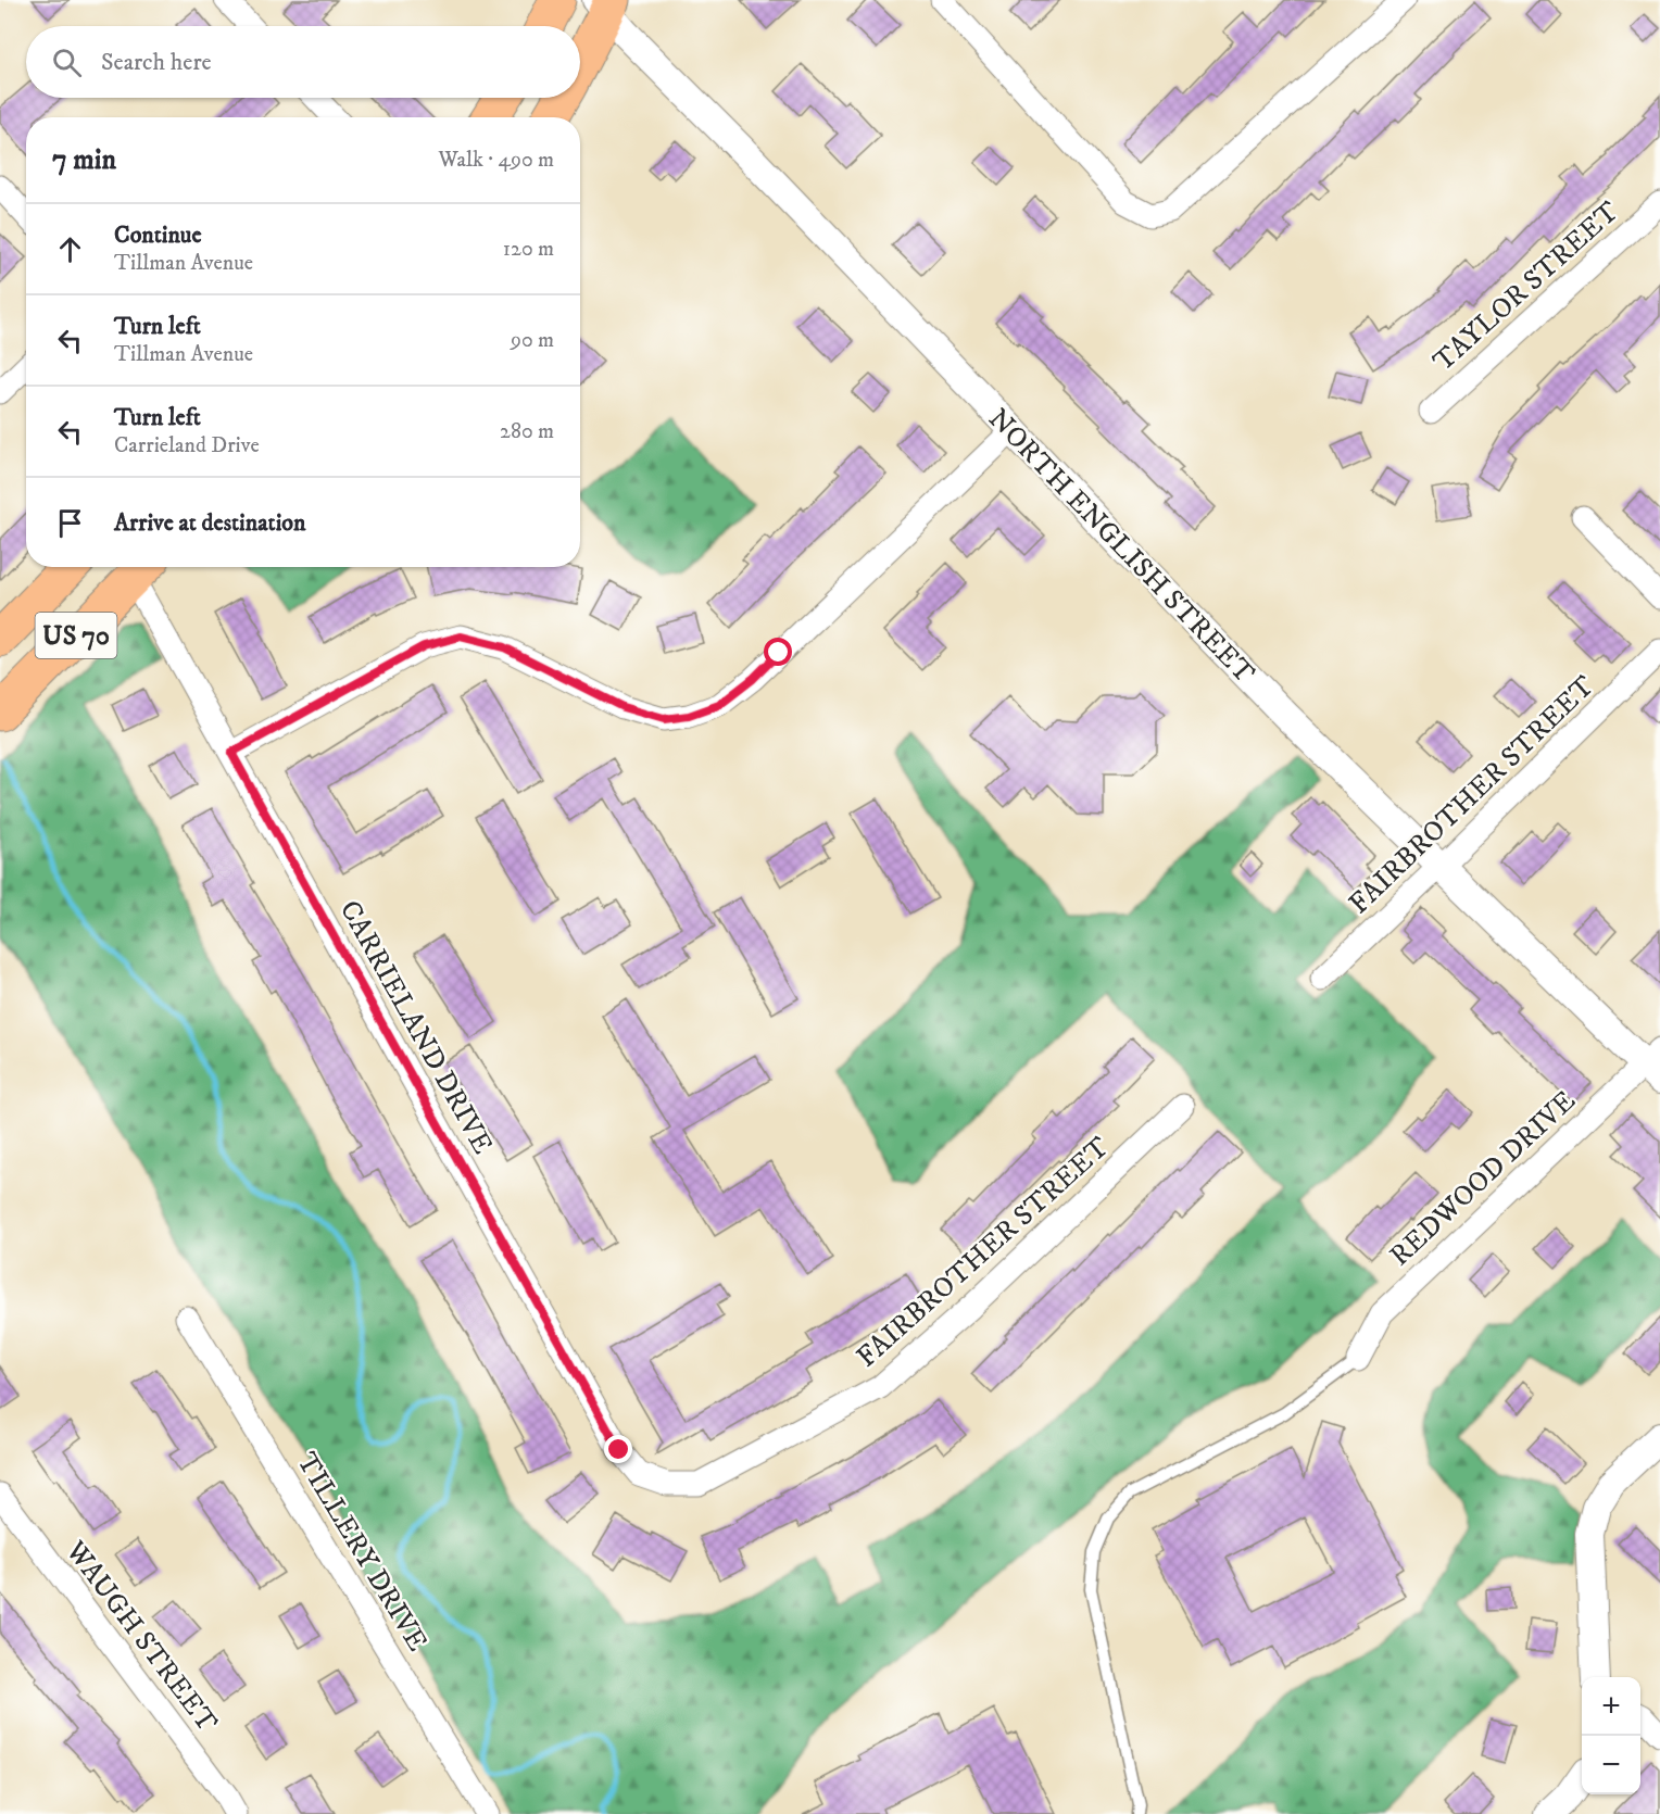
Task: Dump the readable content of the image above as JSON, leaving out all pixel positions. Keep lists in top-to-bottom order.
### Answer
{
  "streets": {
    "highway": ["US 70"],
    "street": [
      "TAYLOR STREET",
      "NORTH ENGLISH STREET",
      "FAIRBROTHER STREET",
      "CARRIELAND DRIVE",
      "REDWOOD DRIVE",
      "TILLERY DRIVE",
      "WAUGH STREET"
    ]
  },
  "crossings": [
    ["NORTH ENGLISH STREET", "FAIRBROTHER STREET"],
    ["NORTH ENGLISH STREET", "REDWOOD DRIVE"],
    ["US 70", "CARRIELAND DRIVE"],
    ["FAIRBROTHER STREET", "CARRIELAND DRIVE"]
  ],
  "page": {
    "search": "Search here",
    "heading": ["7 min", "Walk · 490 m"],
    "list": [
      ["Continue", "Tillman Avenue", "120 m"],
      ["Turn left", "Tillman Avenue", "90 m"],
      ["Turn left", "Carrieland Drive", "280 m"],
      "Arrive at destination"
    ],
    "map_buttons": ["+", "−"]
  }
}
